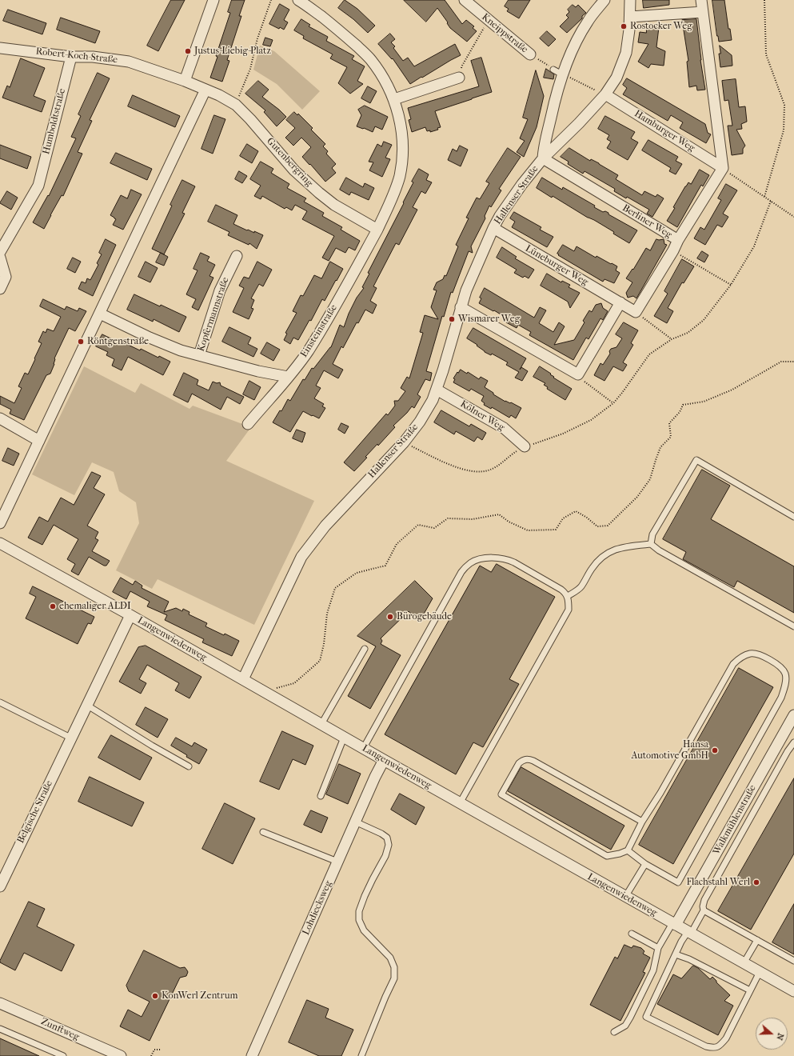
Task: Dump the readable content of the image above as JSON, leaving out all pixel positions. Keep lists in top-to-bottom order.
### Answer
{
  "streets": {
    "street": [
      "Kneippstraße",
      "Robert-Koch-Straße",
      "Humboldtstraße",
      "Hamburger Weg",
      "Gutenbergring",
      "Hallenser Straße",
      "Berliner Weg",
      "Lüneburger Weg",
      "Kopfermannstraße",
      "Einsteinstraße",
      "Kölner Weg",
      "Langenwiedenweg",
      "Belgische Straße",
      "Walkmühlenstraße",
      "Lohdiecksweg",
      "Zunftweg"
    ]
  },
  "crossings": [
    ["Robert-Koch-Straße", "Humboldtstraße"],
    ["Robert-Koch-Straße", "Gutenbergring"],
    ["Hamburger Weg", "Hallenser Straße"],
    ["Hamburger Weg", "Berliner Weg"],
    ["Gutenbergring", "Einsteinstraße"],
    ["Hallenser Straße", "Berliner Weg"],
    ["Hallenser Straße", "Lüneburger Weg"],
    ["Hallenser Straße", "Kölner Weg"],
    ["Hallenser Straße", "Langenwiedenweg"],
    ["Kopfermannstraße", "Einsteinstraße"],
    ["Langenwiedenweg", "Belgische Straße"],
    ["Langenwiedenweg", "Walkmühlenstraße"],
    ["Langenwiedenweg", "Lohdiecksweg"]
  ],
  "places": [
    "Rostocker Weg",
    "Justus-Liebig-Platz",
    "Wismarer Weg",
    "Röntgenstraße",
    "ehemaliger ALDI",
    "Bürogebäude",
    "Hansa Automotive GmbH",
    "Flachstahl Werl",
    "KonWerl Zentrum"
  ],
  "north": "right"
}
